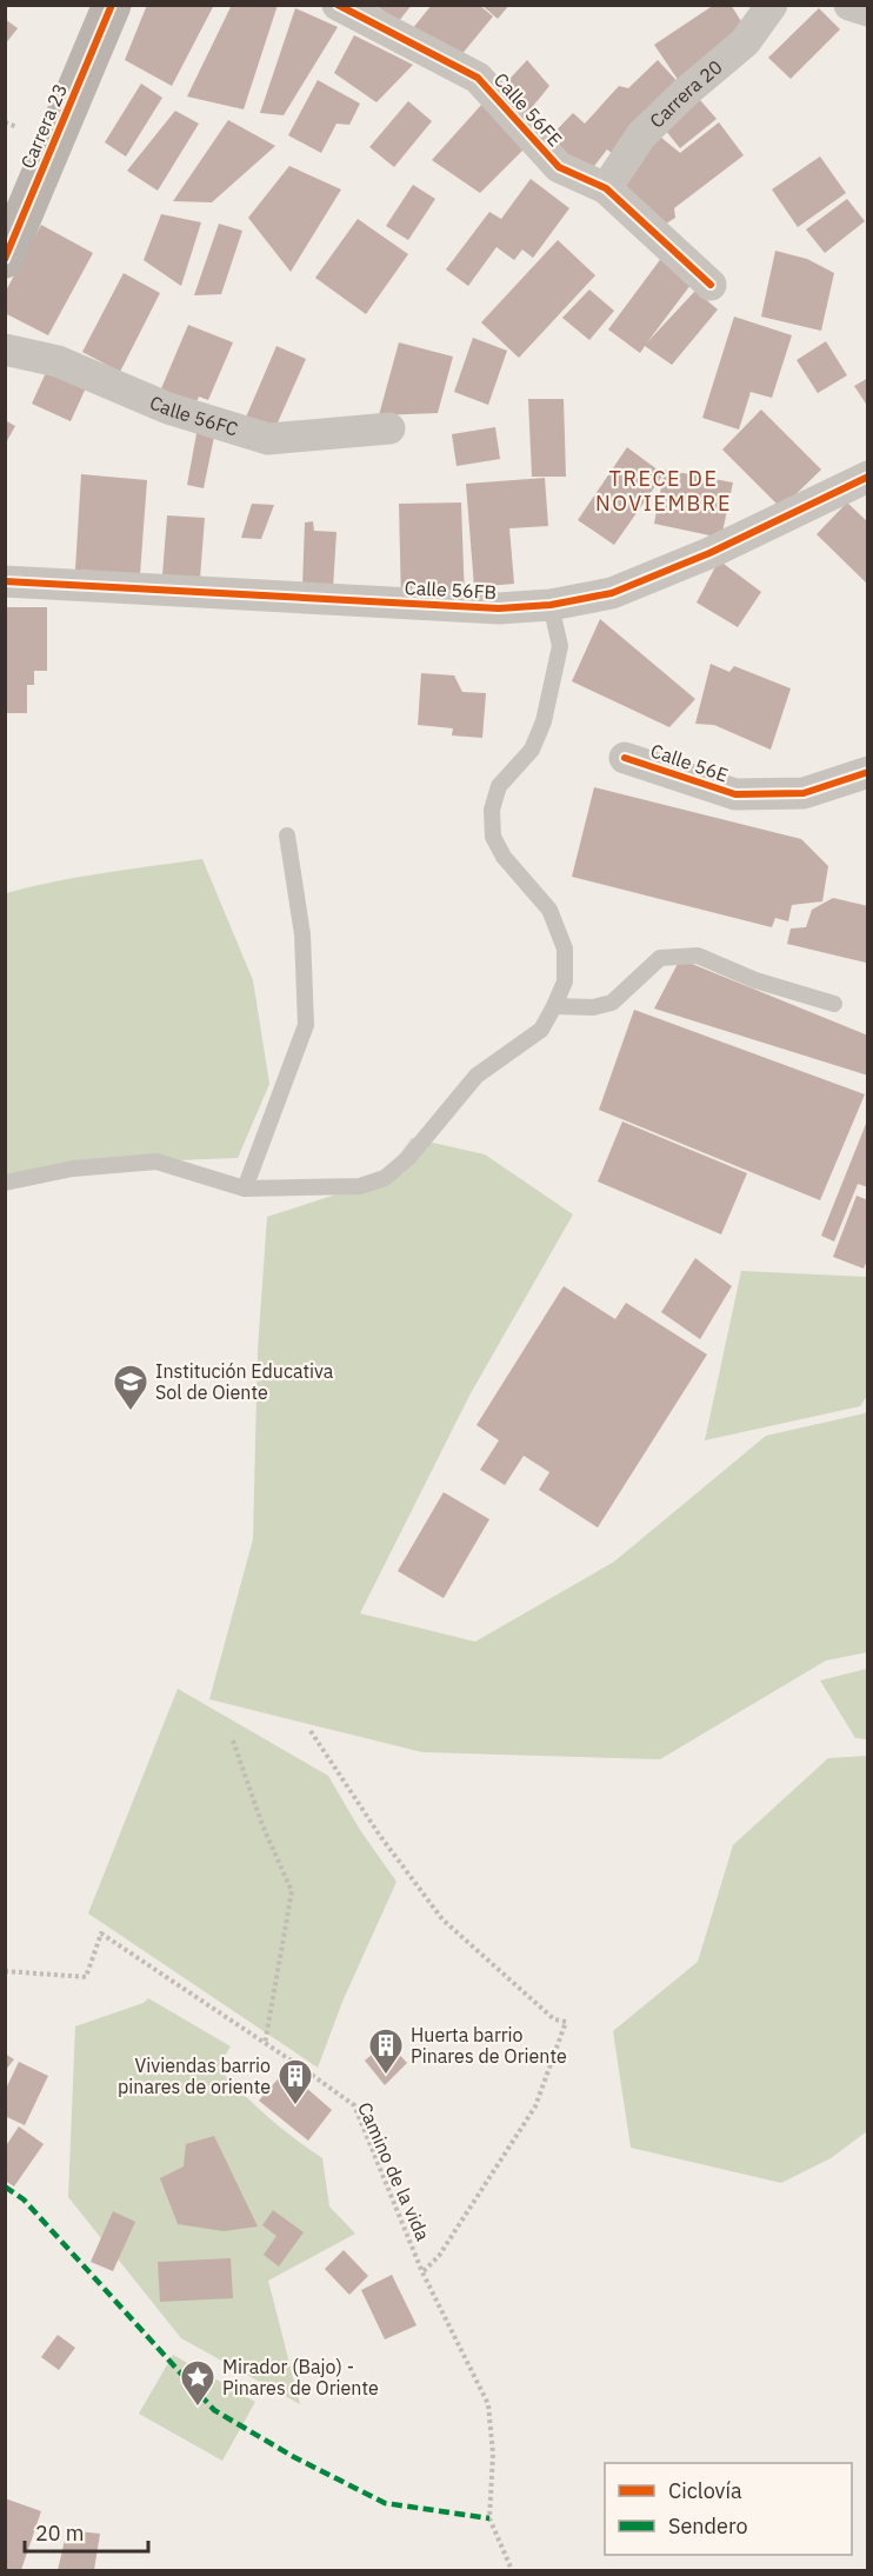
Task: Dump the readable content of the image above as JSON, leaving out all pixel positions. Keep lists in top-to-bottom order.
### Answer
{
  "streets": {
    "street": [
      "Carrera 20",
      "Calle 56FE",
      "Carrera 23",
      "Calle 56FC",
      "Calle 56FB",
      "Calle 56E"
    ],
    "path": ["Camino de la vida"]
  },
  "crossings": [
    ["Carrera 20", "Calle 56FE"]
  ],
  "districts": ["TRECE DE NOVIEMBRE"],
  "places": {
    "school or university": ["Institución Educativa Sol de Oiente"],
    "building": ["Huerta barrio Pinares de Oriente", "Viviendas barrio pinares de oriente"],
    "place": ["Mirador (Bajo) - Pinares de Oriente"]
  },
  "legend": ["Ciclovía", "Sendero"],
  "scale_bar": "20 m"
}
